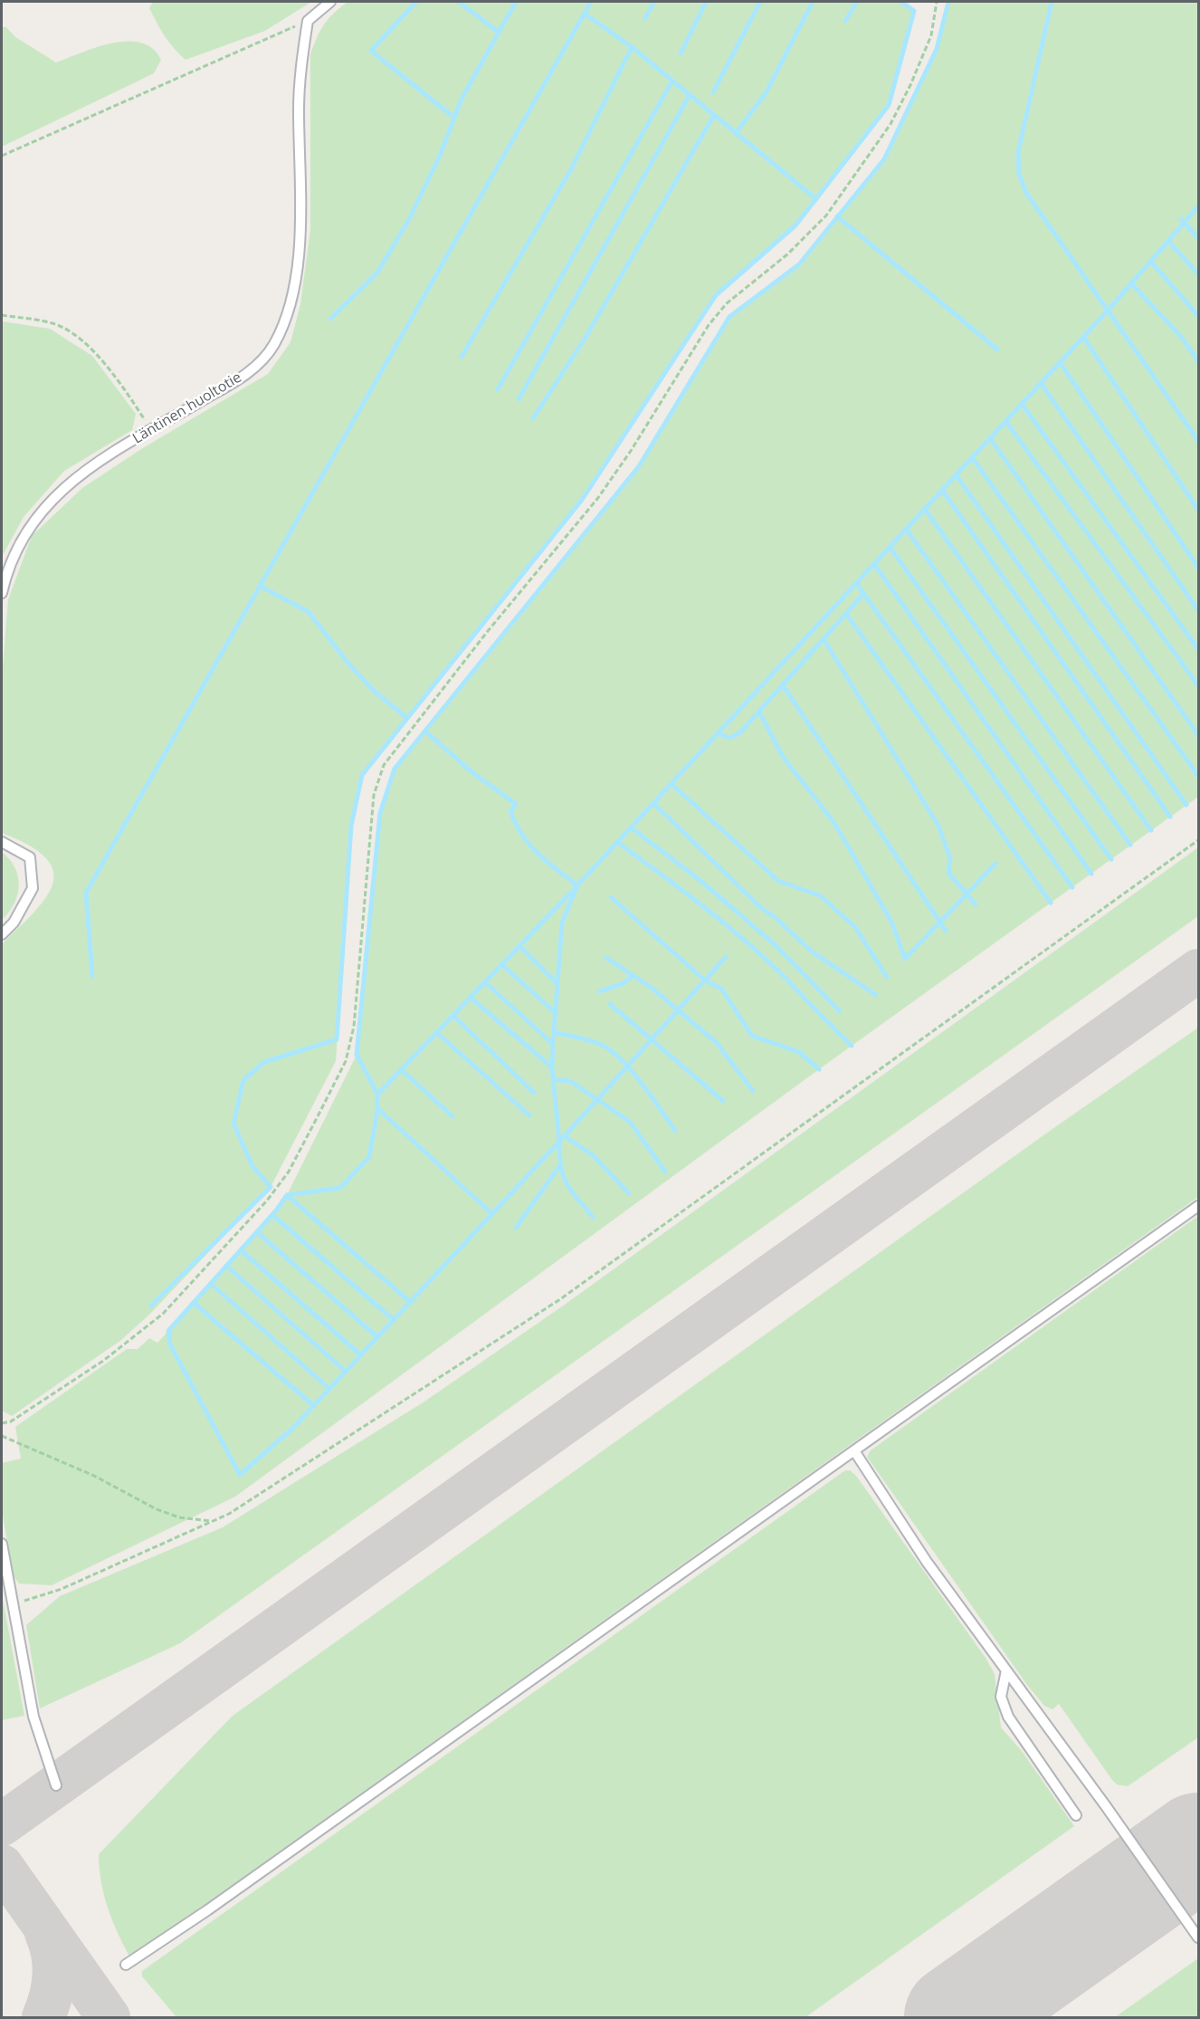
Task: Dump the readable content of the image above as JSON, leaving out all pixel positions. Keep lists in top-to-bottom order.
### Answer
{
  "streets": {
    "lane": ["Läntinen huoltotie"]
  }
}
